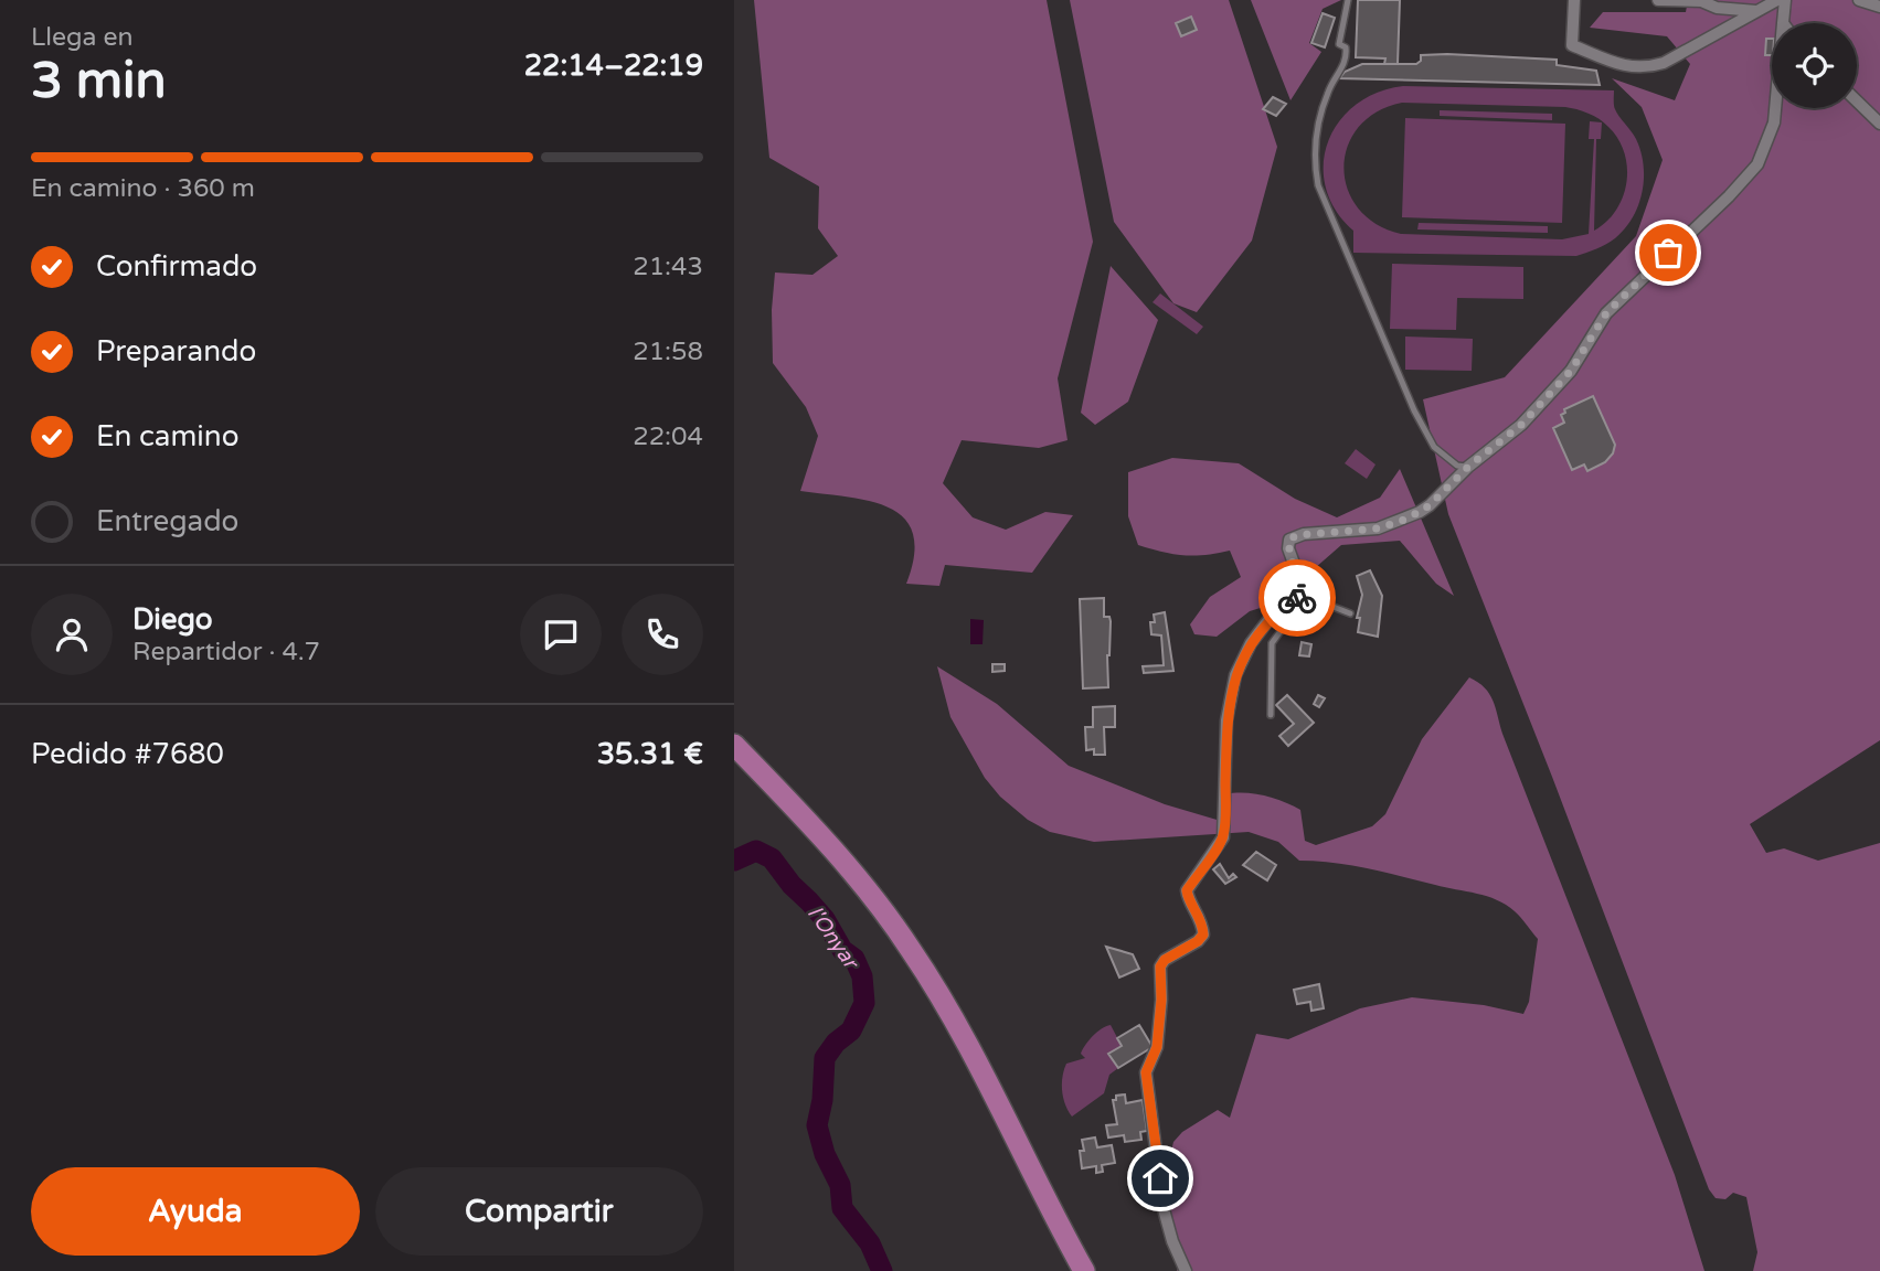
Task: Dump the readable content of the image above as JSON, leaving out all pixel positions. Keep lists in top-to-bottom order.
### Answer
{
  "water": ["l'Onyar"],
  "page": {
    "heading": ["3 min", "Llega en", "22:14–22:19"],
    "panel": [
      "Diego",
      "Repartidor · 4.7",
      "Pedido #7680",
      "35.31 €"
    ],
    "bar": "En camino · 360 m",
    "list": [
      ["Confirmado", "21:43"],
      ["Preparando", "21:58"],
      ["En camino", "22:04"],
      "Entregado"
    ],
    "buttons": ["Ayuda", "Compartir"]
  }
}
